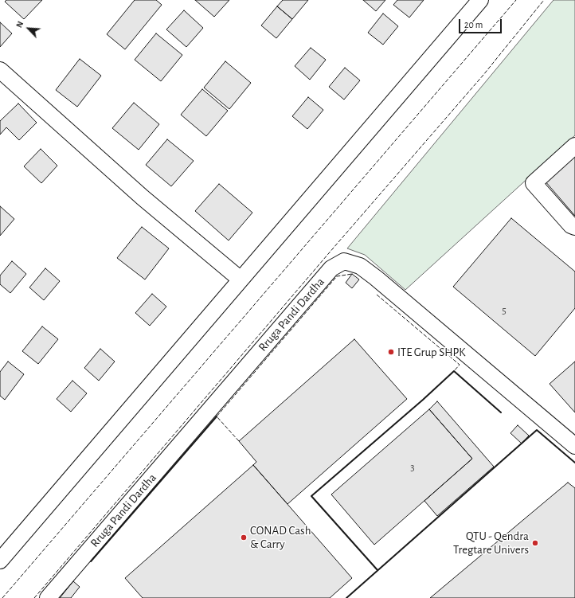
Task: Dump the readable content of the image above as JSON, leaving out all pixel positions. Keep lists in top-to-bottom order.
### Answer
{
  "streets": {
    "street": ["Rruga Pandi Dardha"]
  },
  "places": ["ITE Grup SHPK", "CONAD Cash & Carry", "QTU - Qendra Tregtare Univers"],
  "house_numbers": ["5", "3"],
  "scale_bar": "20 m",
  "north": "top left"
}
